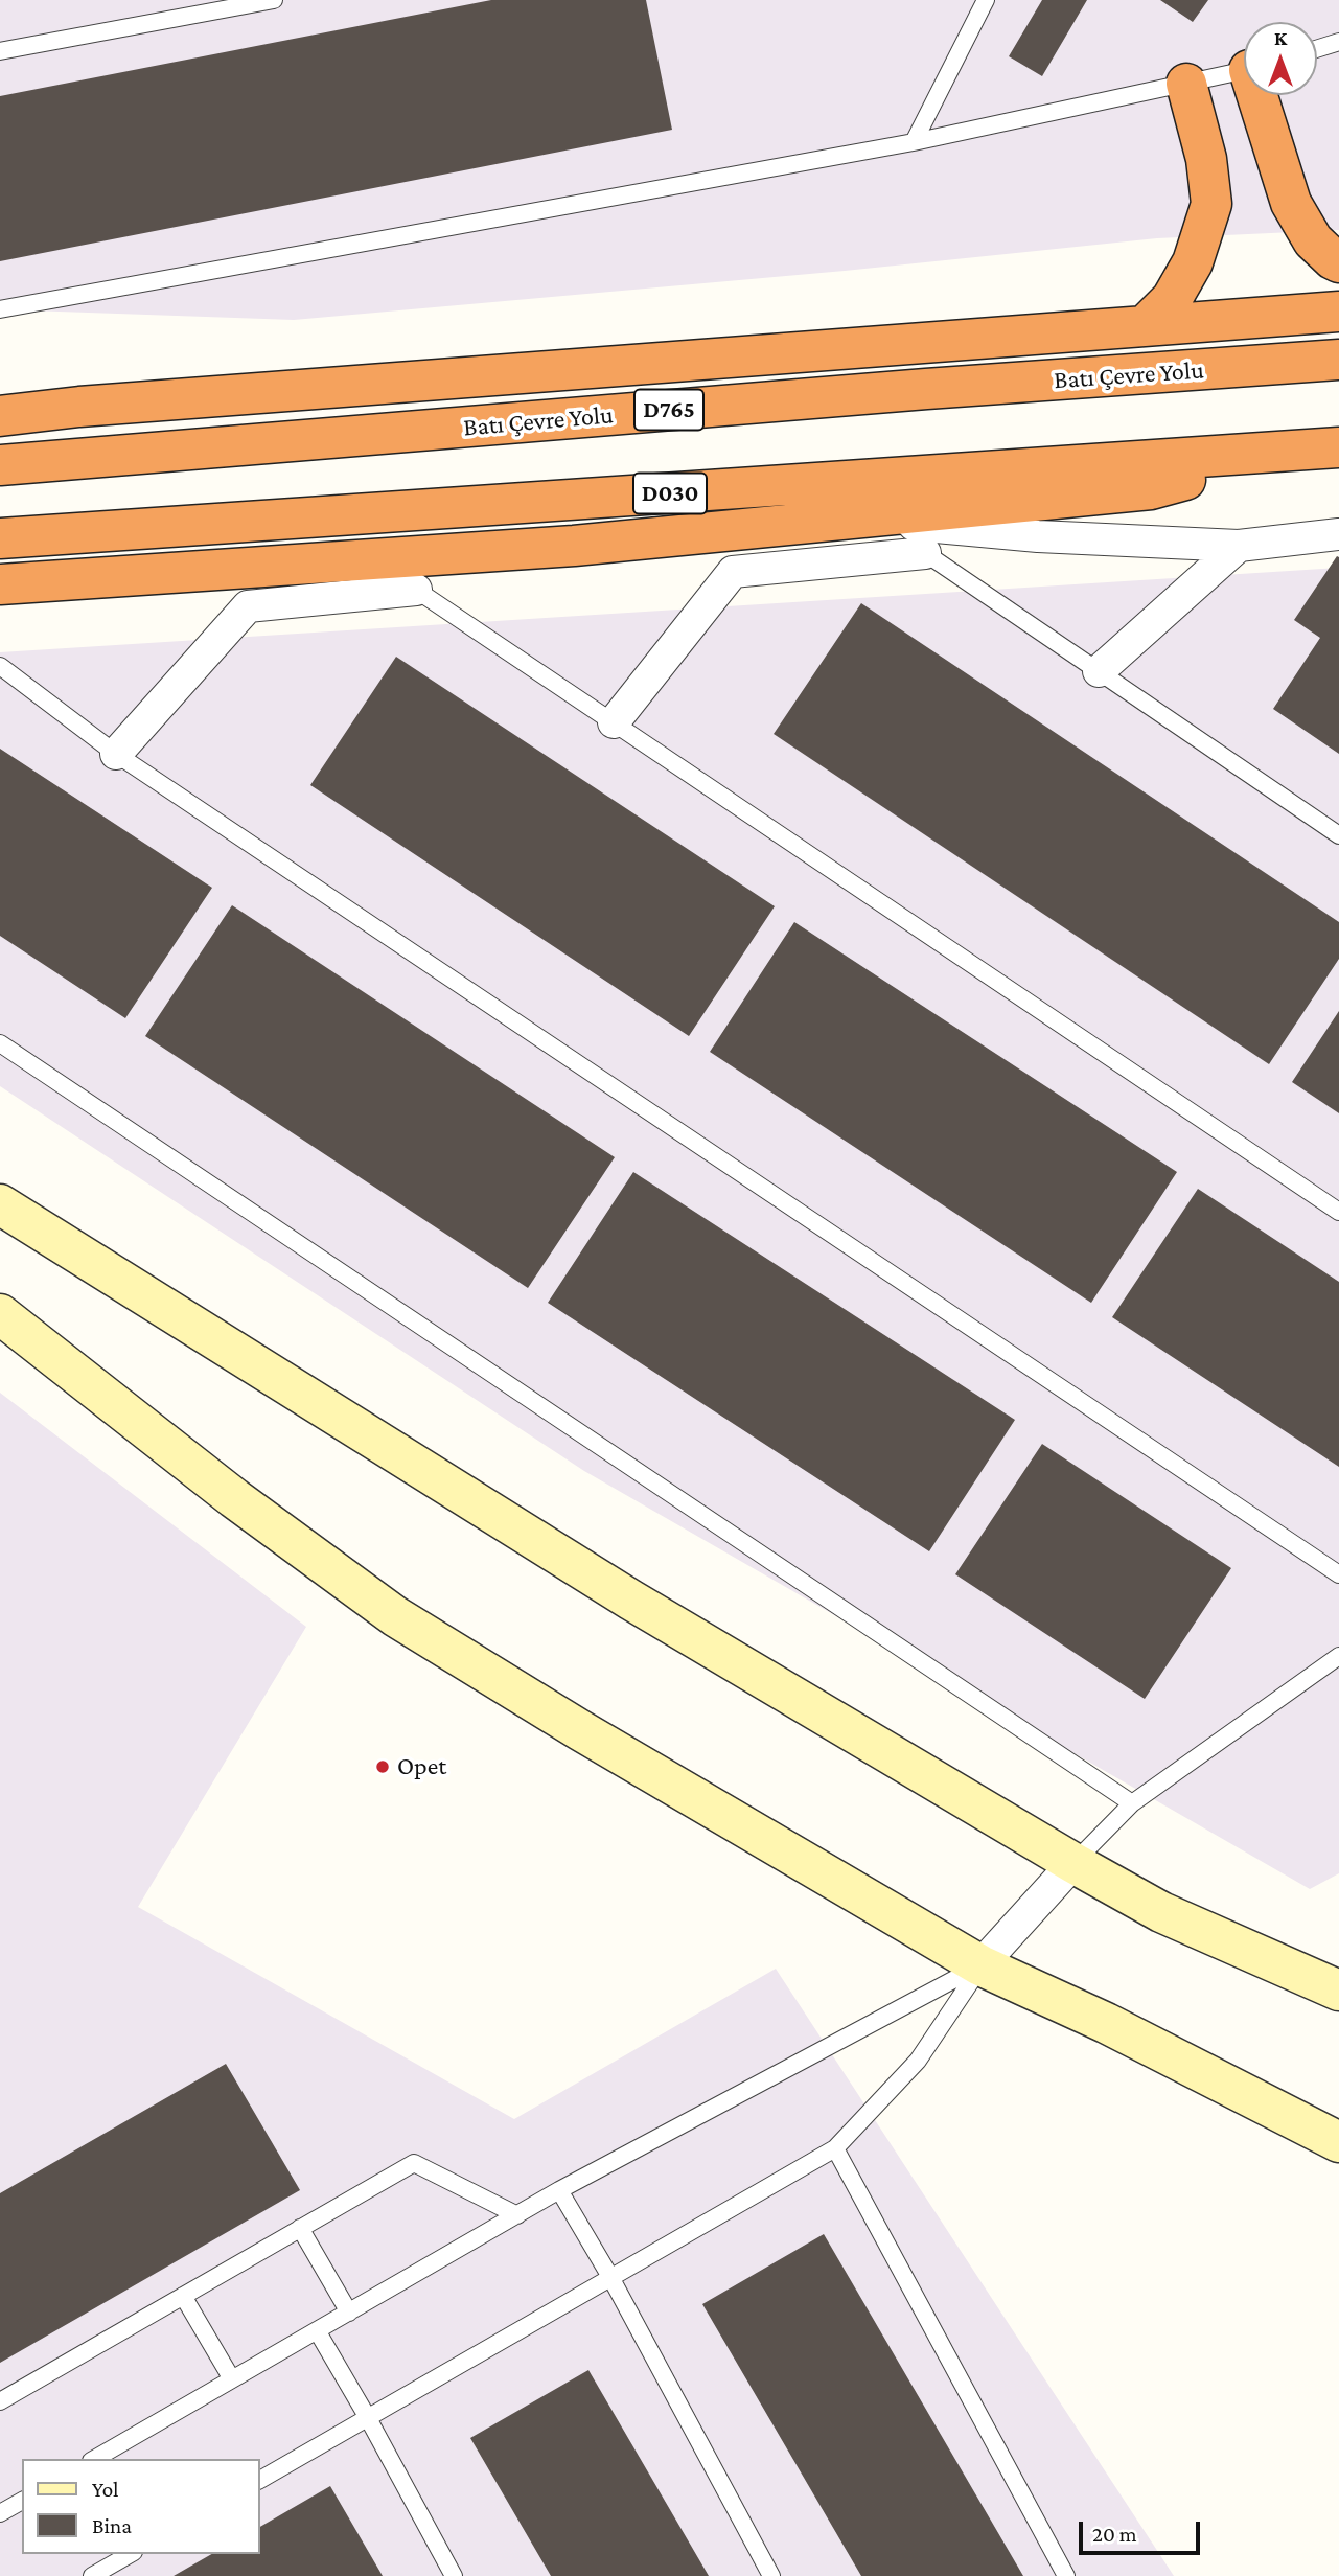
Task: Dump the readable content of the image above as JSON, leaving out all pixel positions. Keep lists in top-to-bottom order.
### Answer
{
  "streets": {
    "highway": ["Batı Çevre Yolu", "D765", "D030"]
  },
  "places": ["Opet"],
  "legend": ["Yol", "Bina"],
  "scale_bar": "20 m",
  "north": "top"
}
